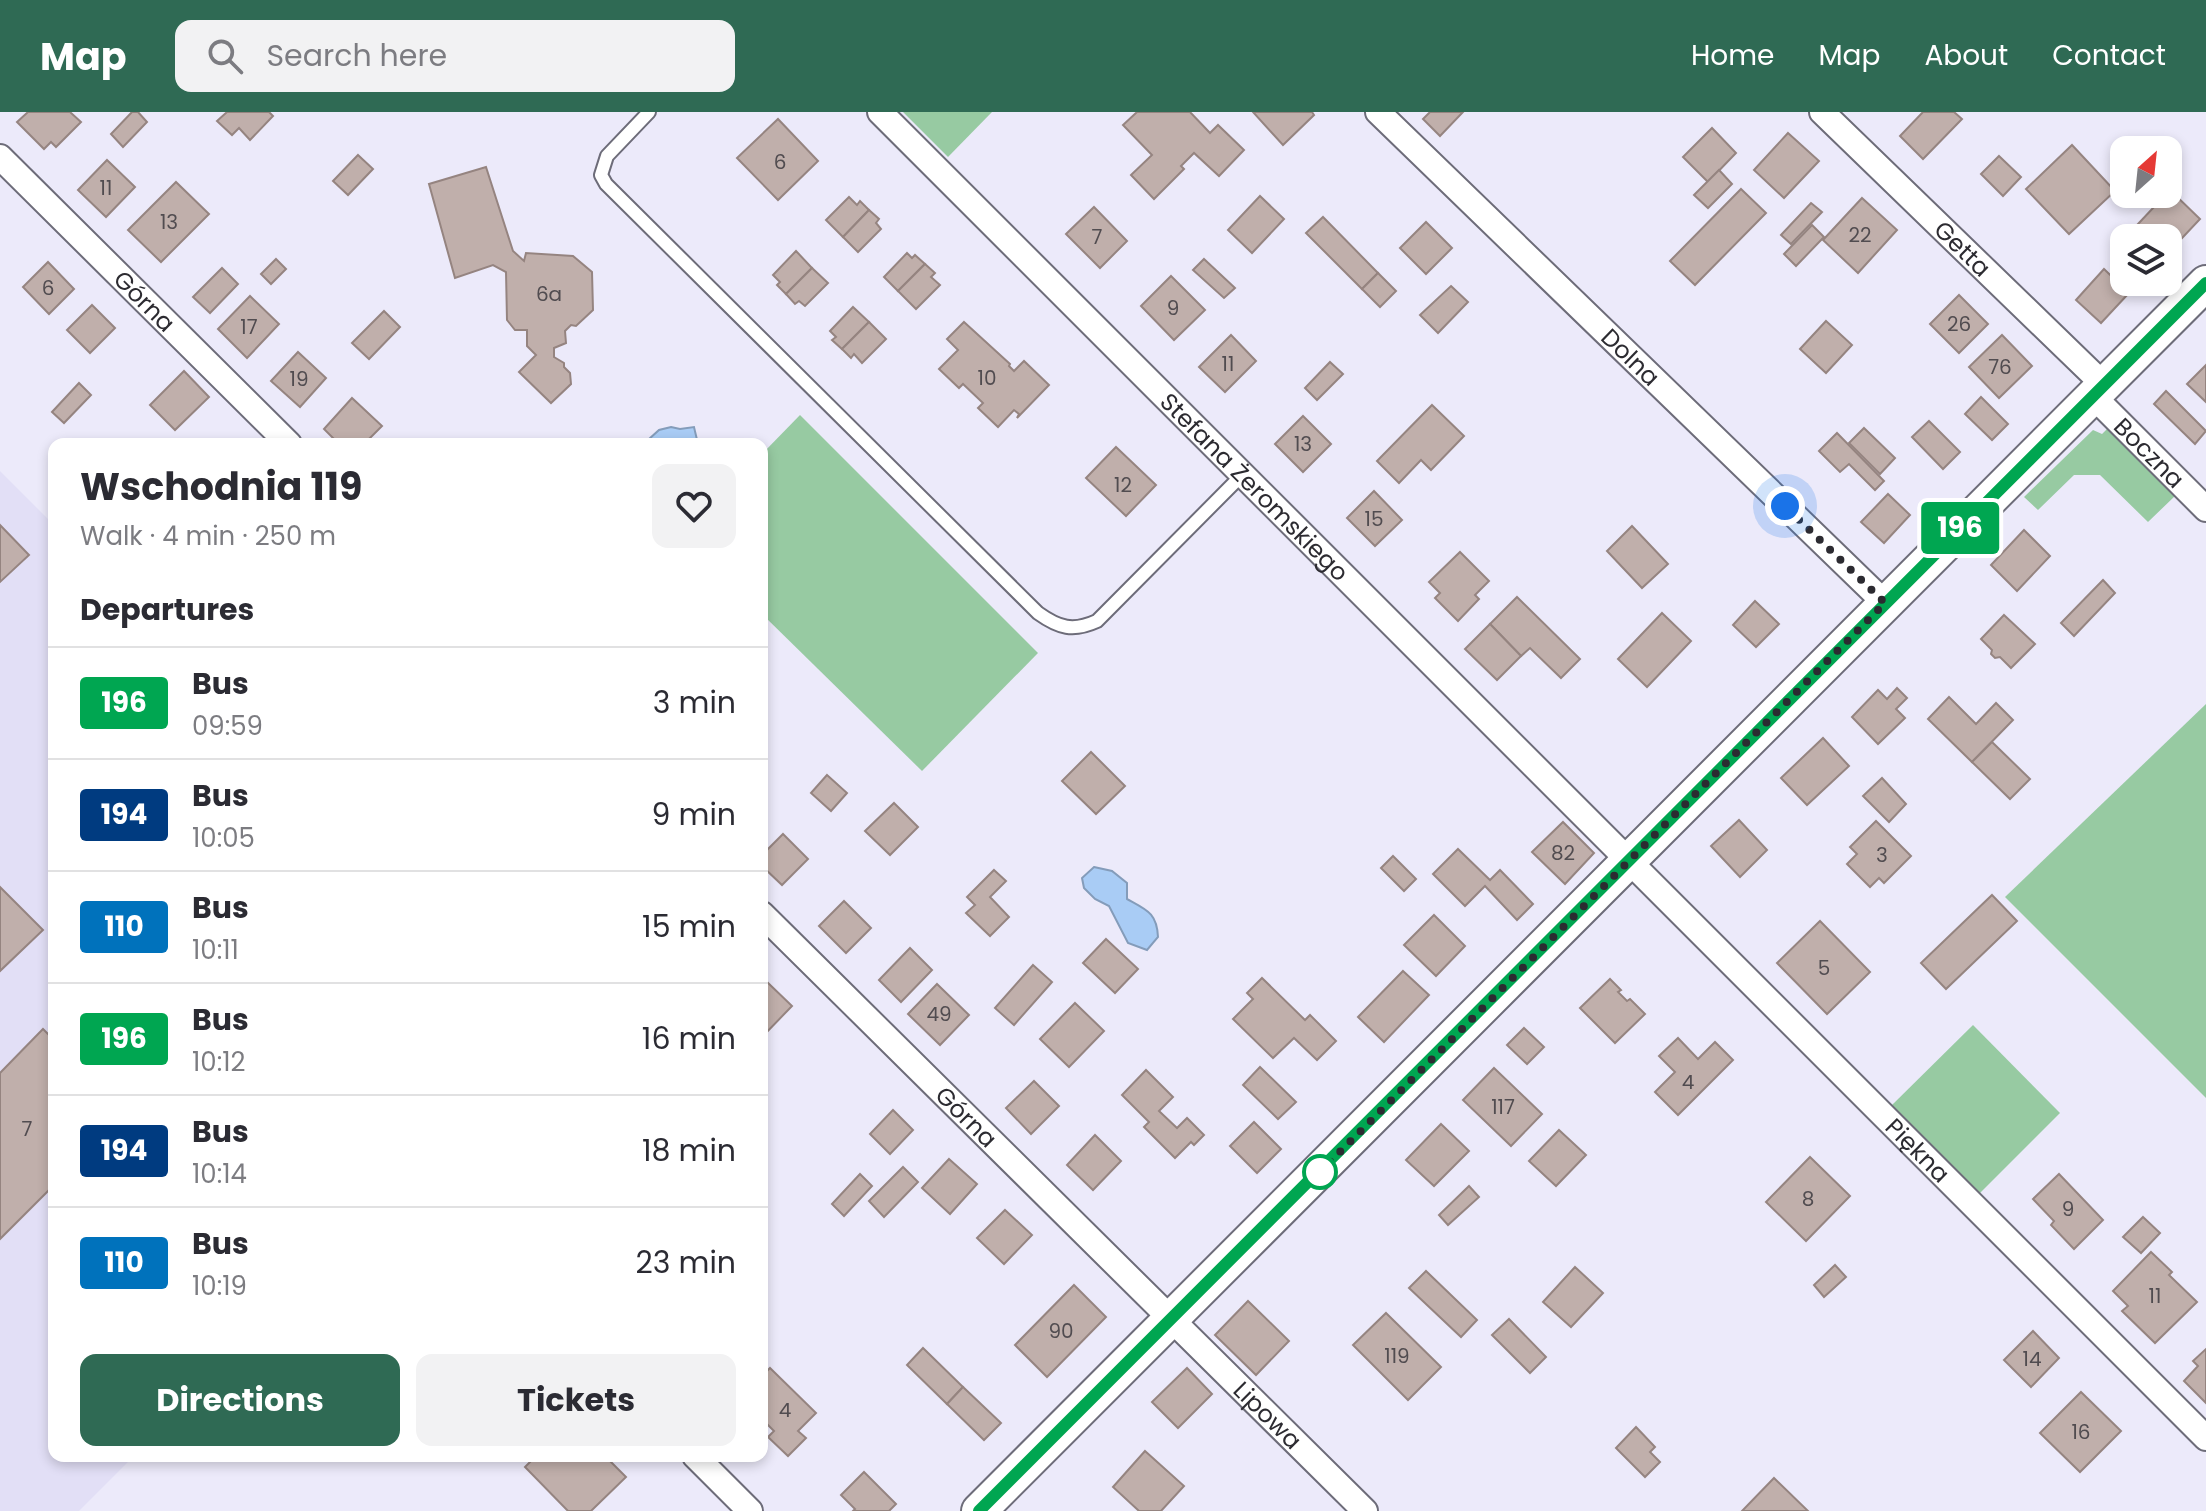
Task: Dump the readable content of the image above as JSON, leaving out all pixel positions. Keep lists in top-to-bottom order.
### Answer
{
  "streets": {
    "street": [
      "Getta",
      "Górna",
      "Dolna",
      "Boczna",
      "Stefana Żeromskiego",
      "Piękna",
      "Lipowa"
    ]
  },
  "crossings": [
    ["Getta", "Boczna"],
    ["Górna", "Lipowa"],
    ["Stefana Żeromskiego", "Piękna"]
  ],
  "lines": ["bus line 196"],
  "house_numbers": [
    "6",
    "11",
    "13",
    "22",
    "7",
    "6",
    "6a",
    "9",
    "26",
    "17",
    "11",
    "76",
    "10",
    "19",
    "13",
    "12",
    "15",
    "82",
    "3",
    "5",
    "49",
    "4",
    "117",
    "7",
    "8",
    "9",
    "11",
    "90",
    "119",
    "14",
    "4",
    "16"
  ],
  "north": "top right",
  "page": {
    "header": "Map",
    "search": "Search here",
    "nav": [
      "Home",
      "Map",
      "About",
      "Contact"
    ],
    "on_map": "196",
    "heading": [
      ["Wschodnia 119", "Walk · 4 min · 250 m"],
      "Departures"
    ],
    "list": [
      {
        "mark": "196",
        "name": "Bus",
        "note": "09:59",
        "value": "3 min"
      },
      {
        "mark": "194",
        "name": "Bus",
        "note": "10:05",
        "value": "9 min"
      },
      {
        "mark": "110",
        "name": "Bus",
        "note": "10:11",
        "value": "15 min"
      },
      {
        "mark": "196",
        "name": "Bus",
        "note": "10:12",
        "value": "16 min"
      },
      {
        "mark": "194",
        "name": "Bus",
        "note": "10:14",
        "value": "18 min"
      },
      {
        "mark": "110",
        "name": "Bus",
        "note": "10:19",
        "value": "23 min"
      }
    ],
    "buttons": ["Directions", "Tickets"]
  }
}
